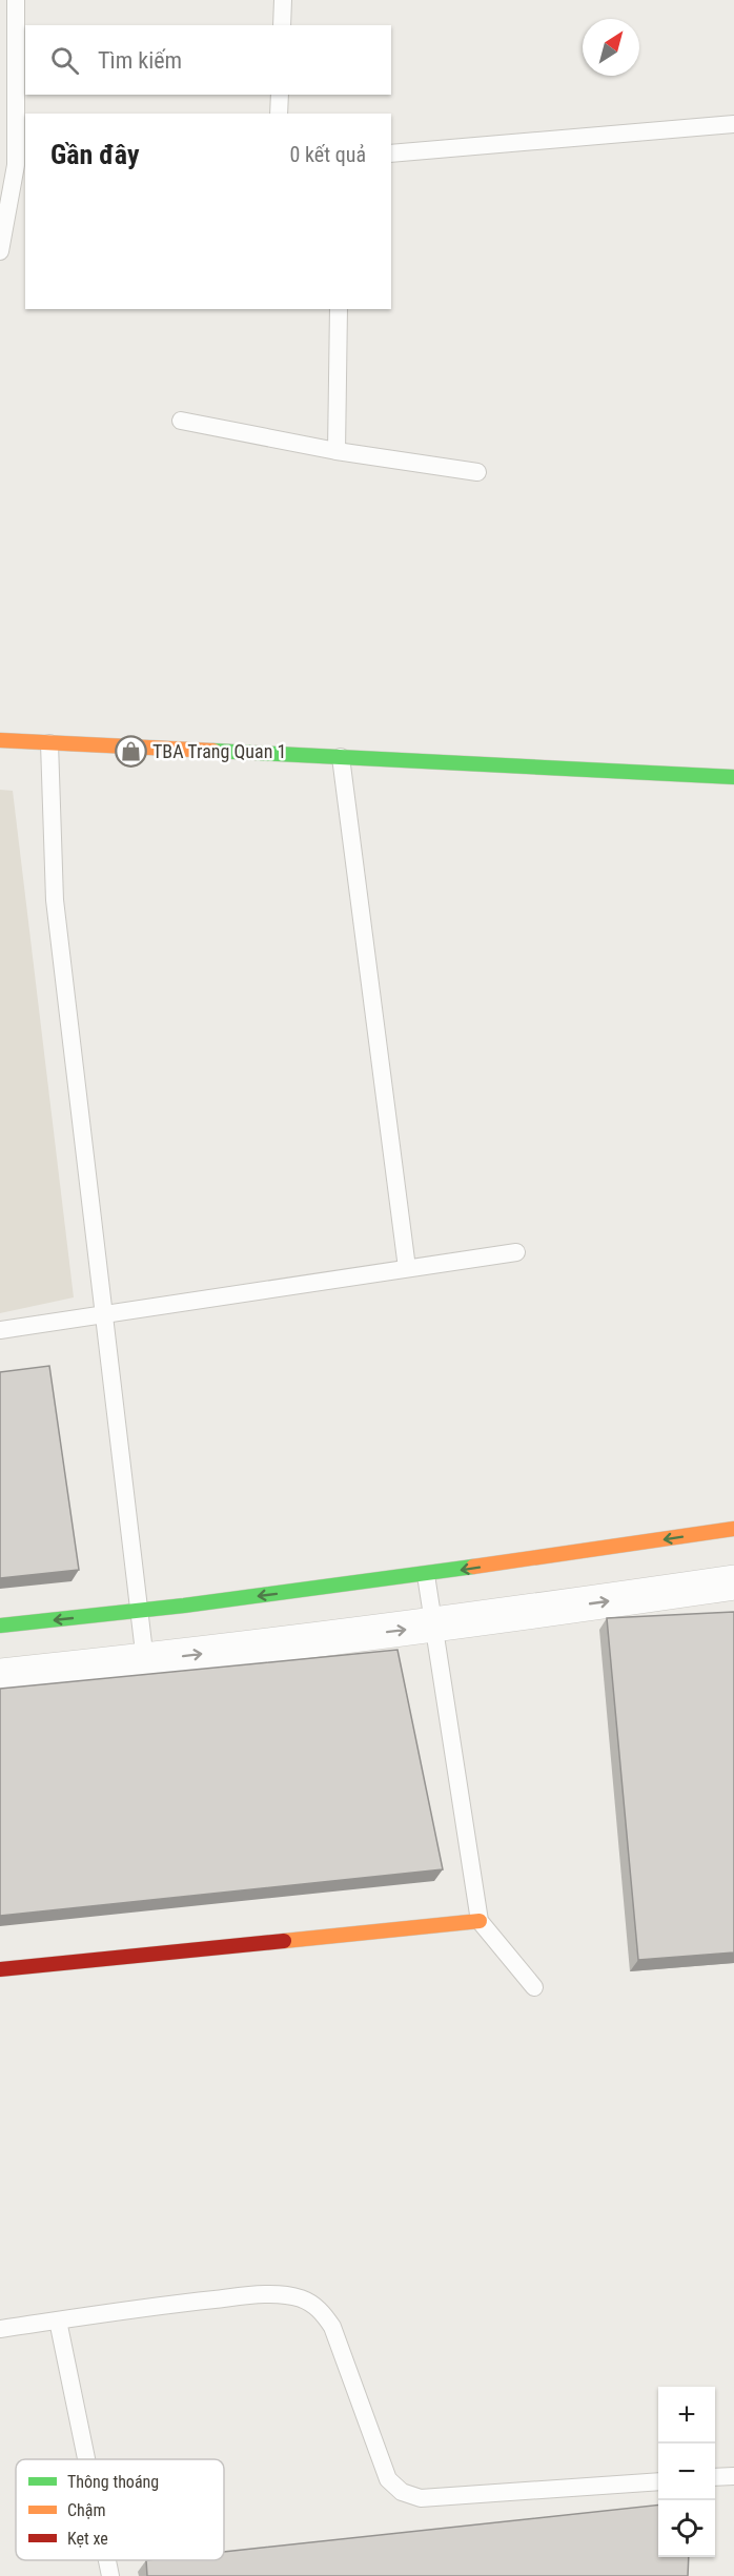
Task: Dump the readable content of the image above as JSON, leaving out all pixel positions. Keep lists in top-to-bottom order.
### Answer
{
  "places": {
    "shop": ["TBA Trang Quan 1"]
  },
  "legend": ["Thông thoáng", "Chậm", "Kẹt xe"],
  "north": "top right",
  "page": {
    "search": "Tìm kiếm",
    "heading": ["Gần đây", "0 kết quả"],
    "map_buttons": ["+", "−"]
  }
}
